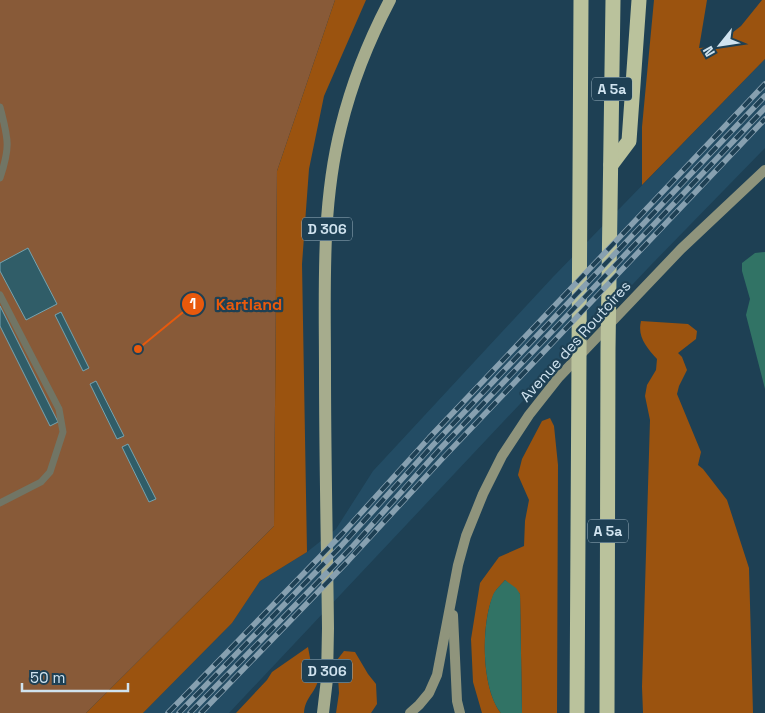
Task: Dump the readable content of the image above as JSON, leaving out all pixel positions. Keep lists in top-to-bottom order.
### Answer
{
  "streets": {
    "highway": ["A 5a"],
    "main road": ["D 306"],
    "street": ["Avenue des Routoires"]
  },
  "places": ["Kartland"],
  "scale_bar": "50 m",
  "north": "bottom left"
}
